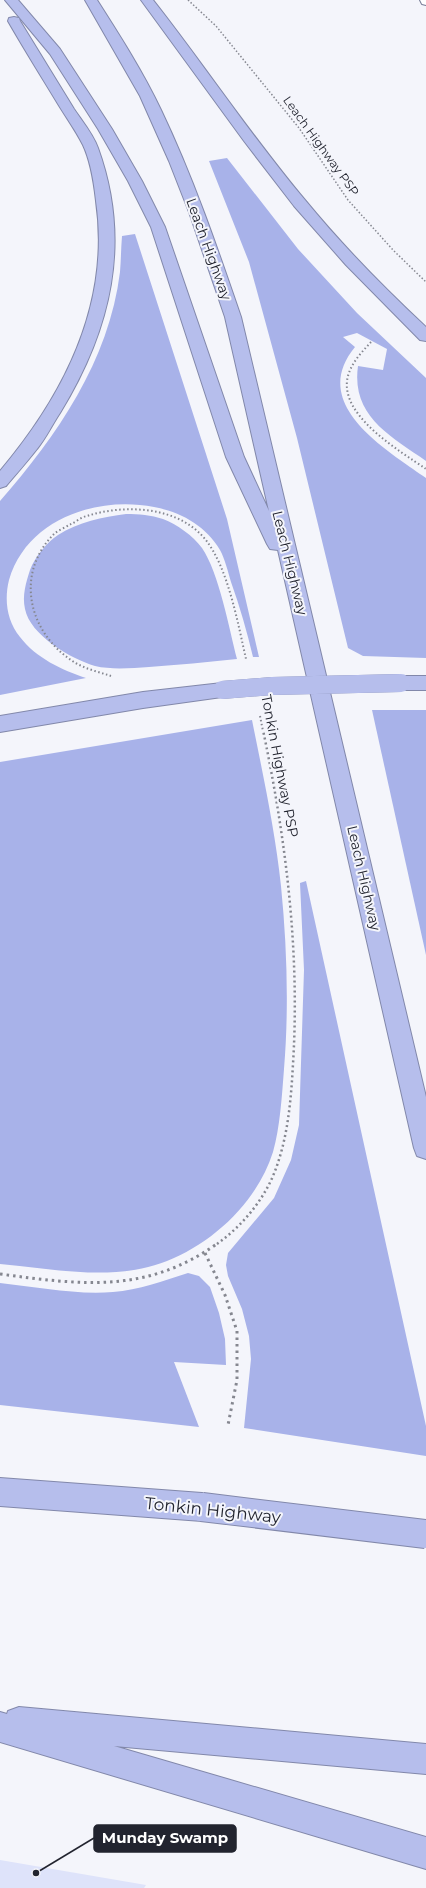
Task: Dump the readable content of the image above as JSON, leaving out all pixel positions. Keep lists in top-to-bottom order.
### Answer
{
  "streets": {
    "highway": ["Leach Highway", "Tonkin Highway"],
    "path": ["Leach Highway PSP", "Tonkin Highway PSP"]
  },
  "places": ["Munday Swamp"]
}
